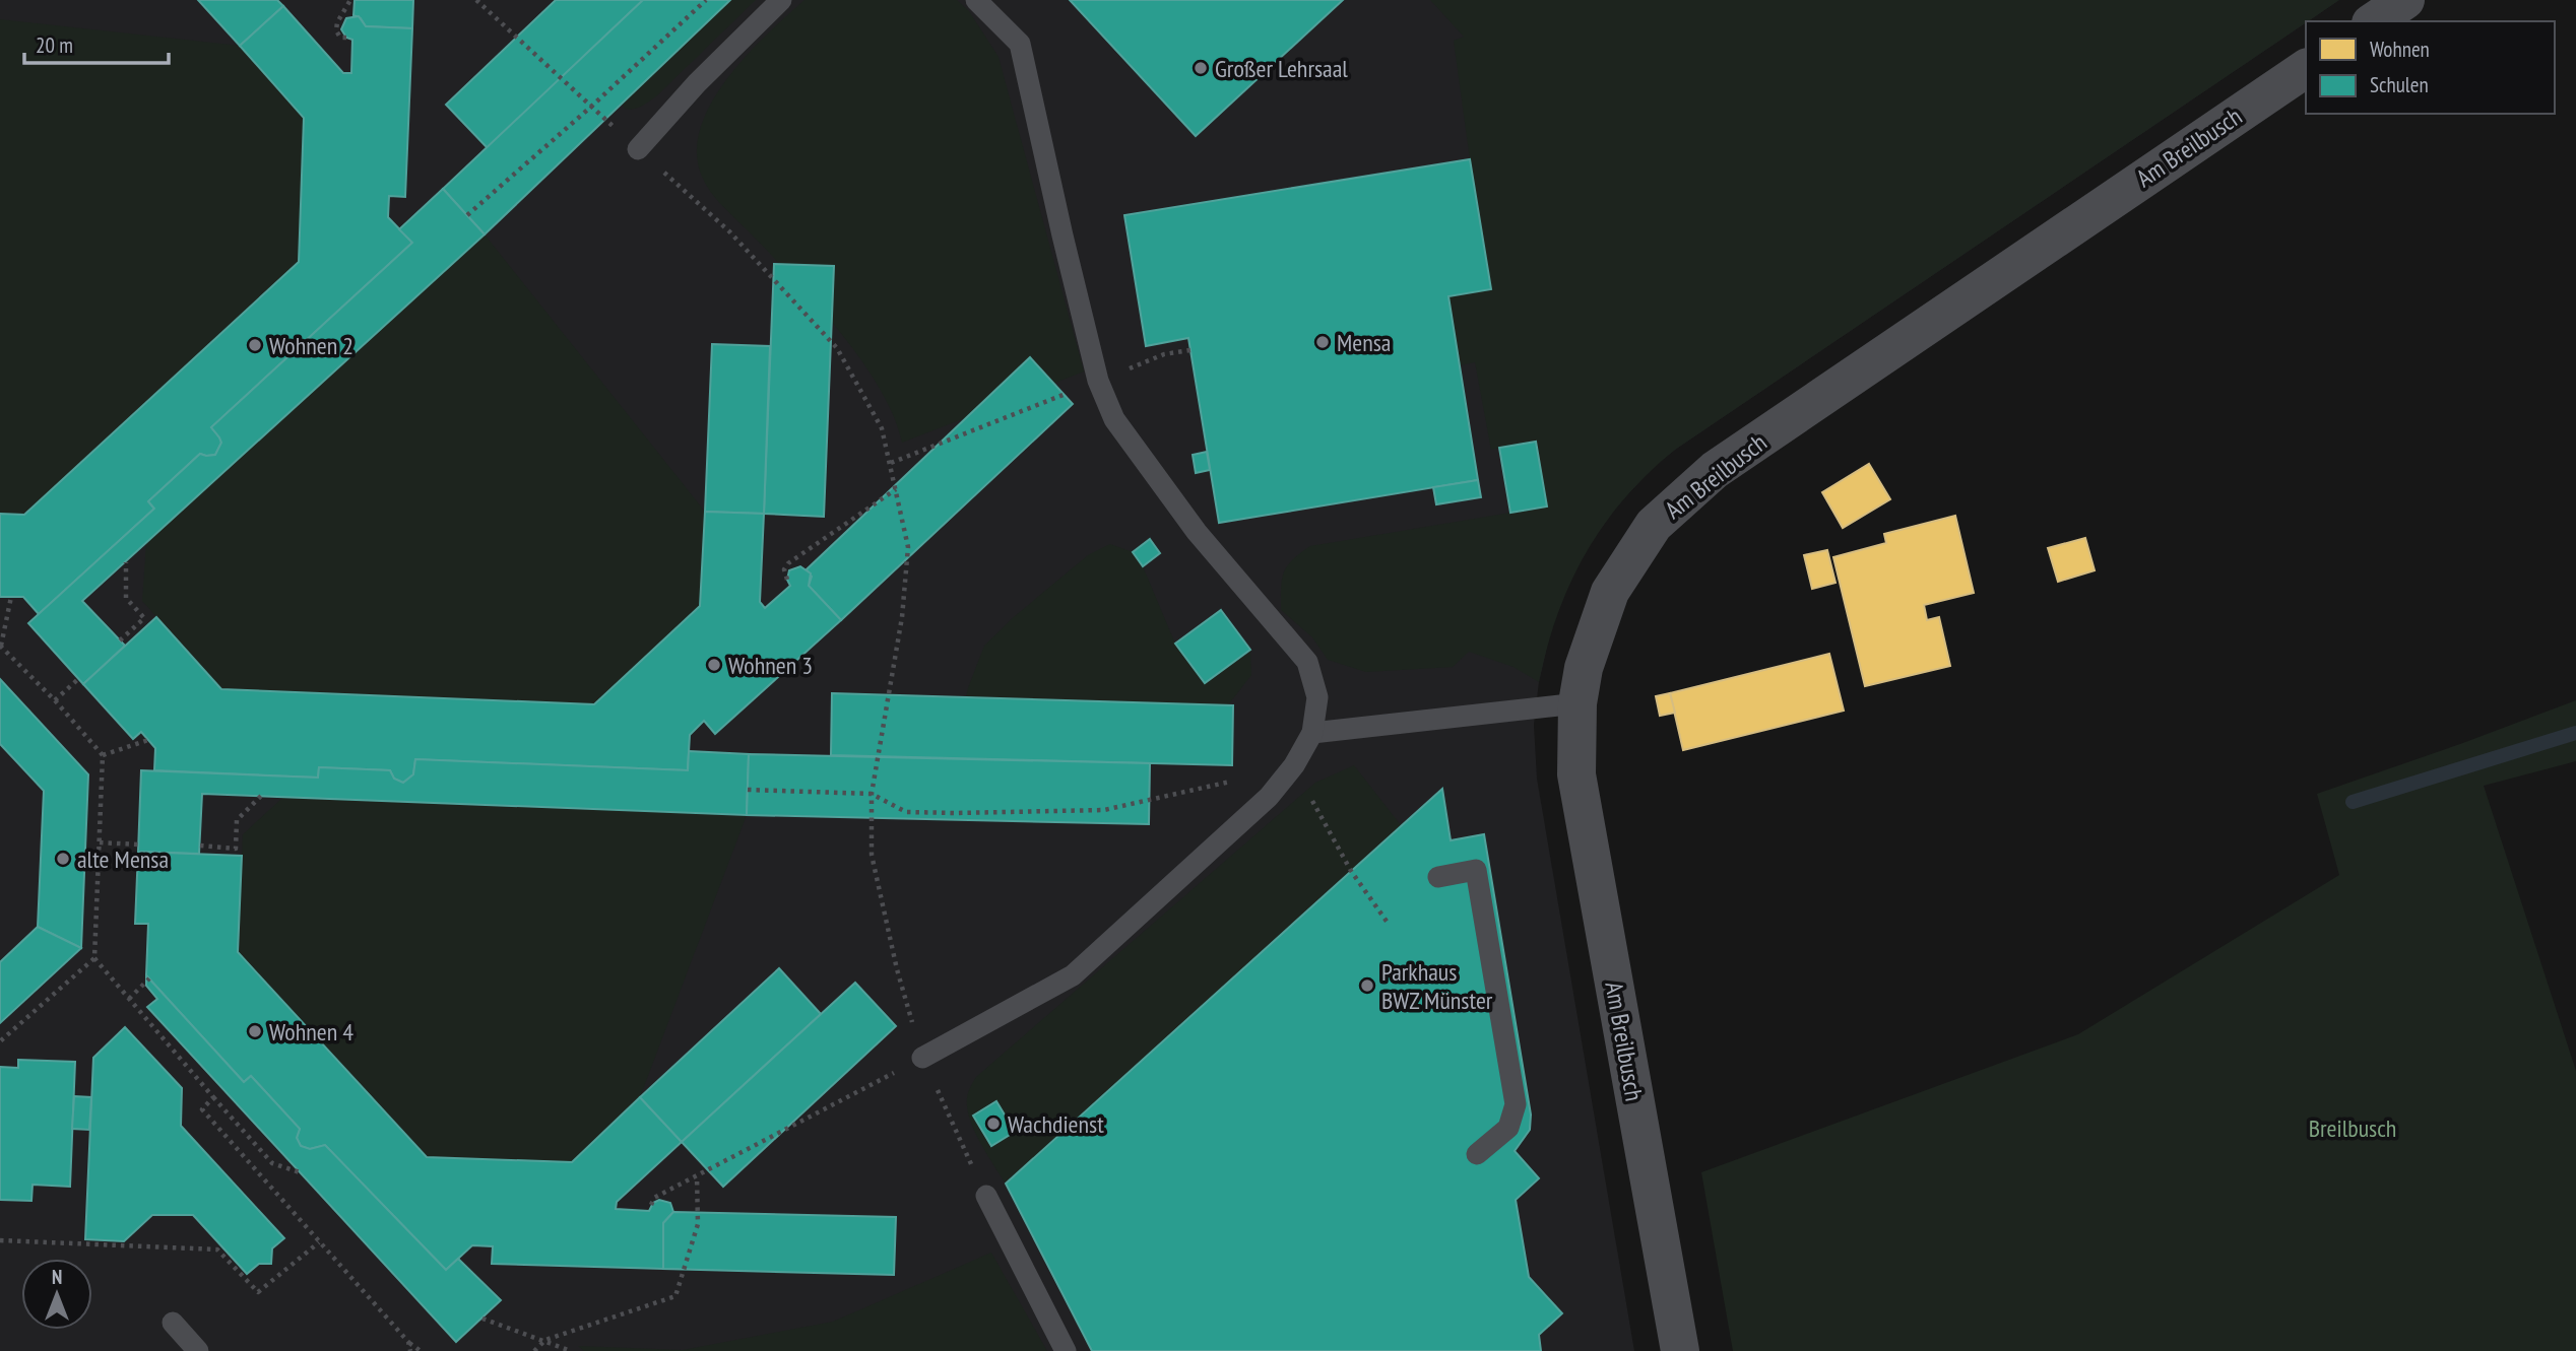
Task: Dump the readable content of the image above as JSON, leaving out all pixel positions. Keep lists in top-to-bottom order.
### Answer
{
  "streets": {
    "street": ["Am Breilbusch"]
  },
  "parks": ["Breilbusch"],
  "places": [
    "Großer Lehrsaal",
    "Mensa",
    "Wohnen 2",
    "Wohnen 3",
    "alte Mensa",
    "Parkhaus BWZ Münster",
    "Wohnen 4",
    "Wachdienst"
  ],
  "legend": ["Wohnen", "Schulen"],
  "scale_bar": "20 m",
  "north": "top"
}
